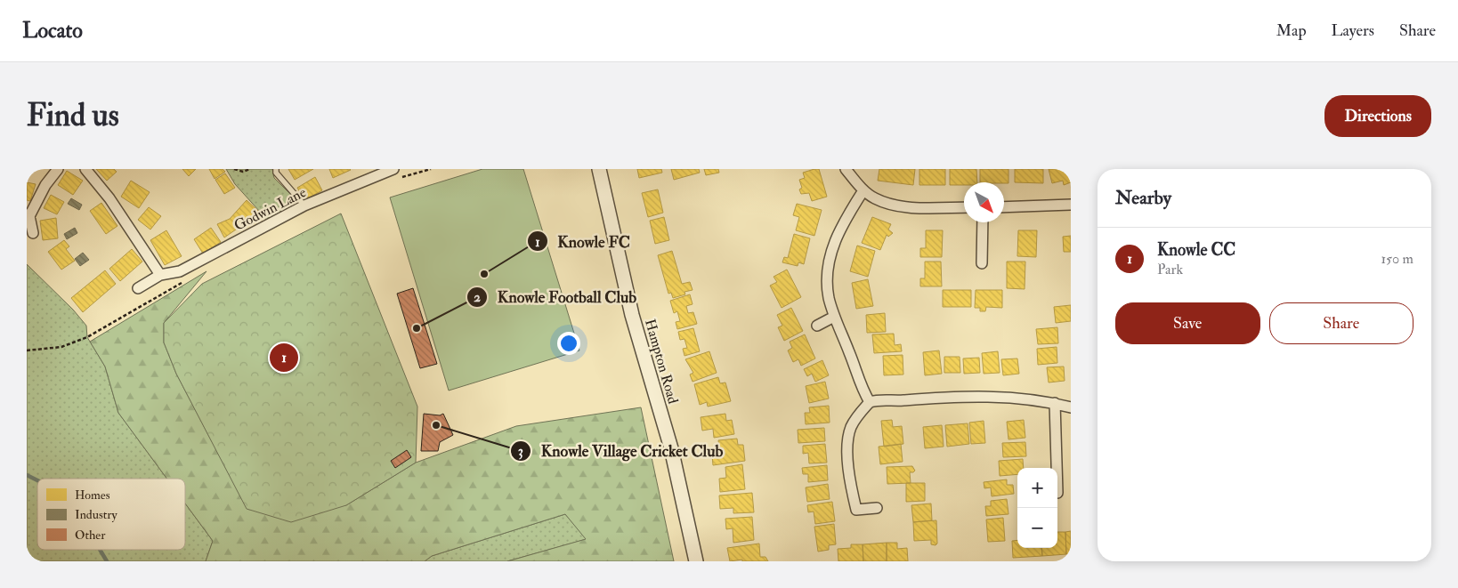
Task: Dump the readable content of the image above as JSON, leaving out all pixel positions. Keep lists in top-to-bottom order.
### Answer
{
  "streets": {
    "street": ["Godwin Lane", "Hampton Road"]
  },
  "places": ["Knowle FC", "Knowle Football Club", "Knowle Village Cricket Club"],
  "legend": ["Homes", "Industry", "Other"],
  "north": "bottom right",
  "page": {
    "header": "Locato",
    "nav": ["Map", "Layers", "Share"],
    "buttons": [
      "Directions",
      ["Save", "Share"]
    ],
    "title": "Find us",
    "heading": "Nearby",
    "list": [
      {
        "mark": "1",
        "name": "Knowle CC",
        "note": "Park",
        "value": "150 m"
      }
    ],
    "pins": "1",
    "map_buttons": ["+", "−"]
  }
}
